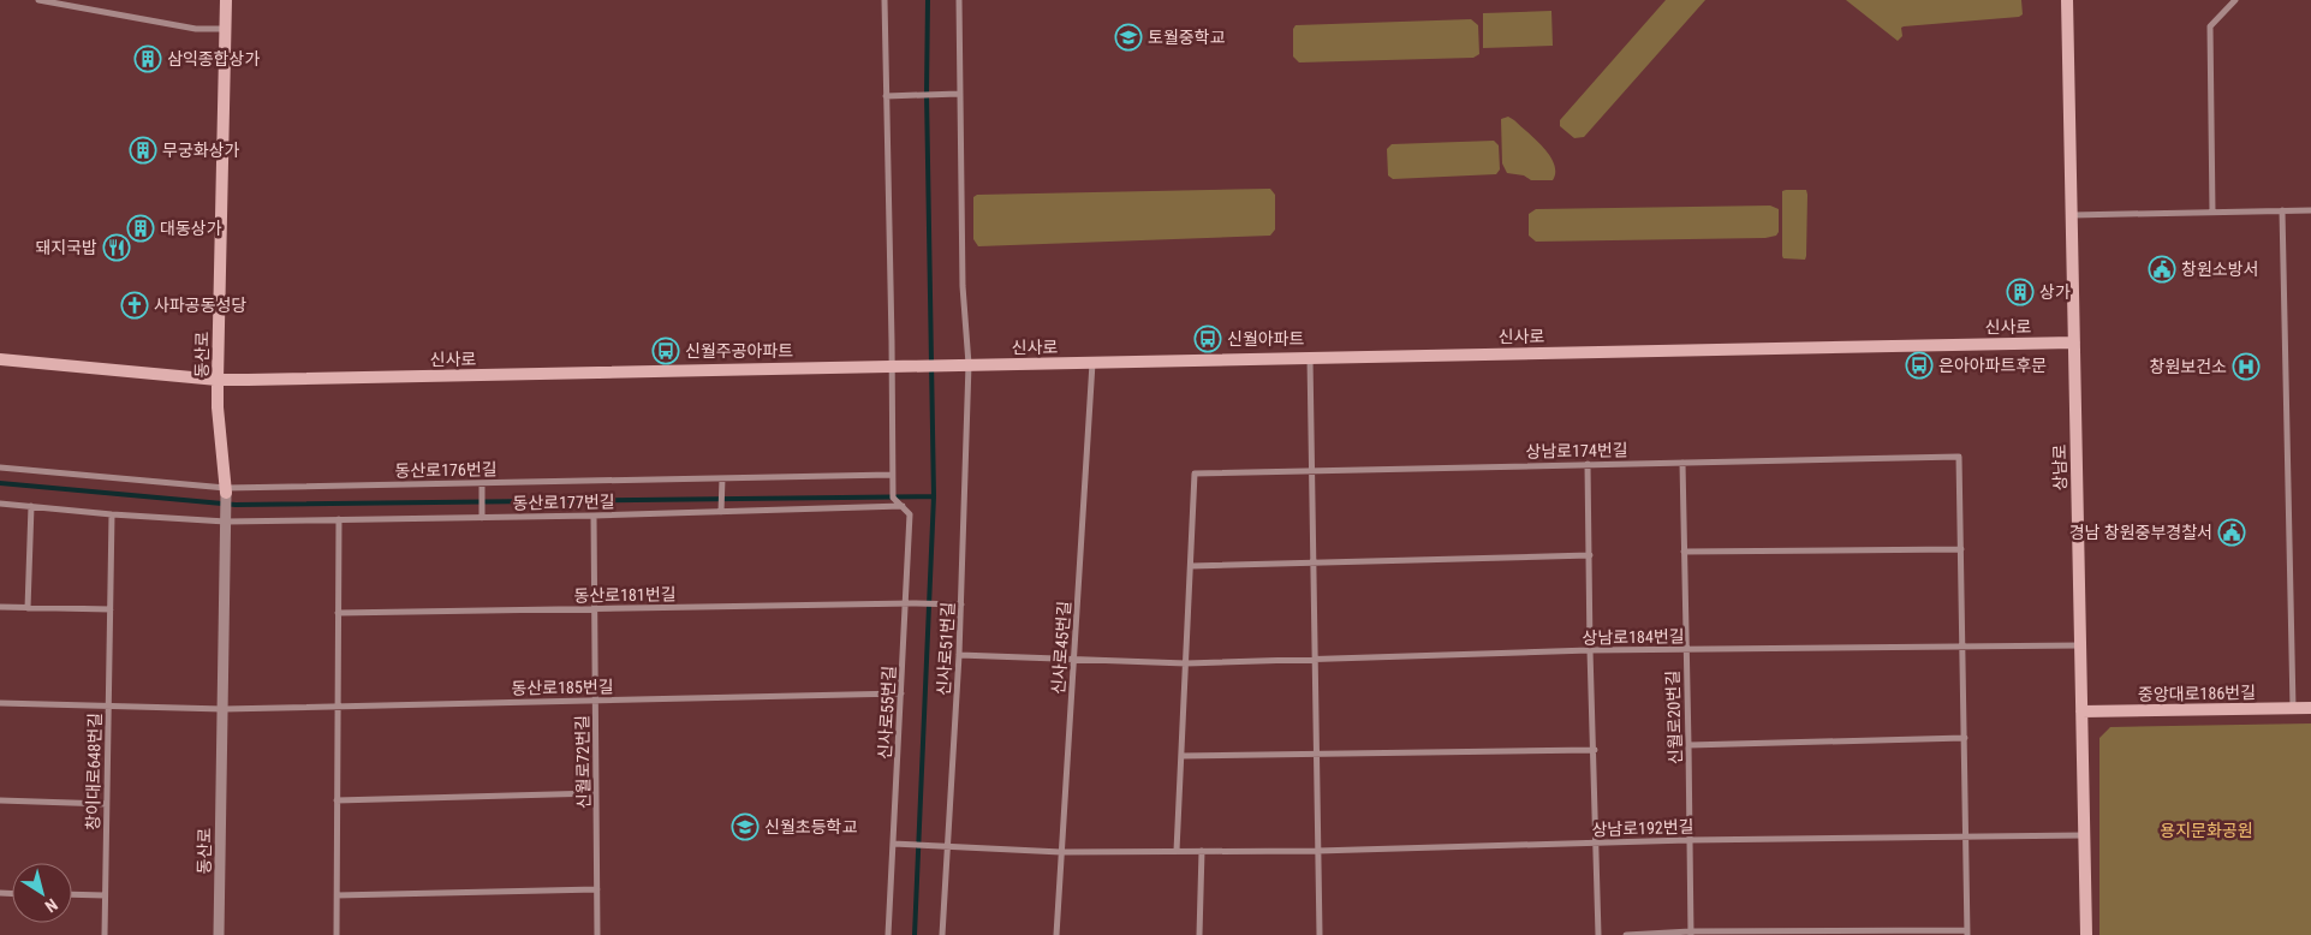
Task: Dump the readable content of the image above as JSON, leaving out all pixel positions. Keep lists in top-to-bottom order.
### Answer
{
  "streets": {
    "main road": [
      "신사로",
      "동산로",
      "상남로",
      "중앙대로186번길"
    ],
    "street": [
      "상남로174번길",
      "동산로176번길",
      "동산로177번길",
      "동산로181번길",
      "상남로184번길",
      "신사로45번길",
      "신사로51번길",
      "동산로185번길",
      "신사로55번길",
      "신월로20번길",
      "신월로72번길",
      "창이대로648번길",
      "상남로192번길"
    ]
  },
  "crossings": [
    ["신사로", "동산로"],
    ["신사로", "상남로"],
    ["신사로", "신사로45번길"],
    ["신사로", "신사로51번길"],
    ["동산로", "동산로176번길"],
    ["동산로", "동산로177번길"],
    ["동산로", "동산로185번길"],
    ["상남로174번길", "신월로20번길"],
    ["상남로", "상남로184번길"],
    ["상남로", "중앙대로186번길"],
    ["상남로", "상남로192번길"],
    ["동산로176번길", "신사로55번길"],
    ["동산로177번길", "신사로55번길"],
    ["동산로177번길", "신월로72번길"],
    ["동산로177번길", "창이대로648번길"],
    ["동산로181번길", "신사로51번길"],
    ["동산로181번길", "신사로55번길"],
    ["동산로181번길", "신월로72번길"],
    ["상남로184번길", "신사로45번길"],
    ["상남로184번길", "신사로51번길"],
    ["상남로184번길", "신월로20번길"],
    ["신사로45번길", "상남로192번길"],
    ["신사로51번길", "상남로192번길"],
    ["동산로185번길", "신사로55번길"],
    ["동산로185번길", "신월로72번길"],
    ["동산로185번길", "창이대로648번길"],
    ["신사로55번길", "상남로192번길"],
    ["신월로20번길", "상남로192번길"]
  ],
  "parks": ["용지문화공원"],
  "places": {
    "school or university": ["토월중학교", "신월초등학교"],
    "building": [
      "삼익종합상가",
      "무궁화상가",
      "대동상가",
      "상가"
    ],
    "restaurant": ["돼지국밥"],
    "public building": ["창원소방서", "경남 창원중부경찰서"],
    "church": ["사파공동성당"],
    "bus stop": ["신월아파트", "신월주공아파트", "은아아파트후문"],
    "hospital": ["창원보건소"]
  },
  "north": "bottom right"
}
